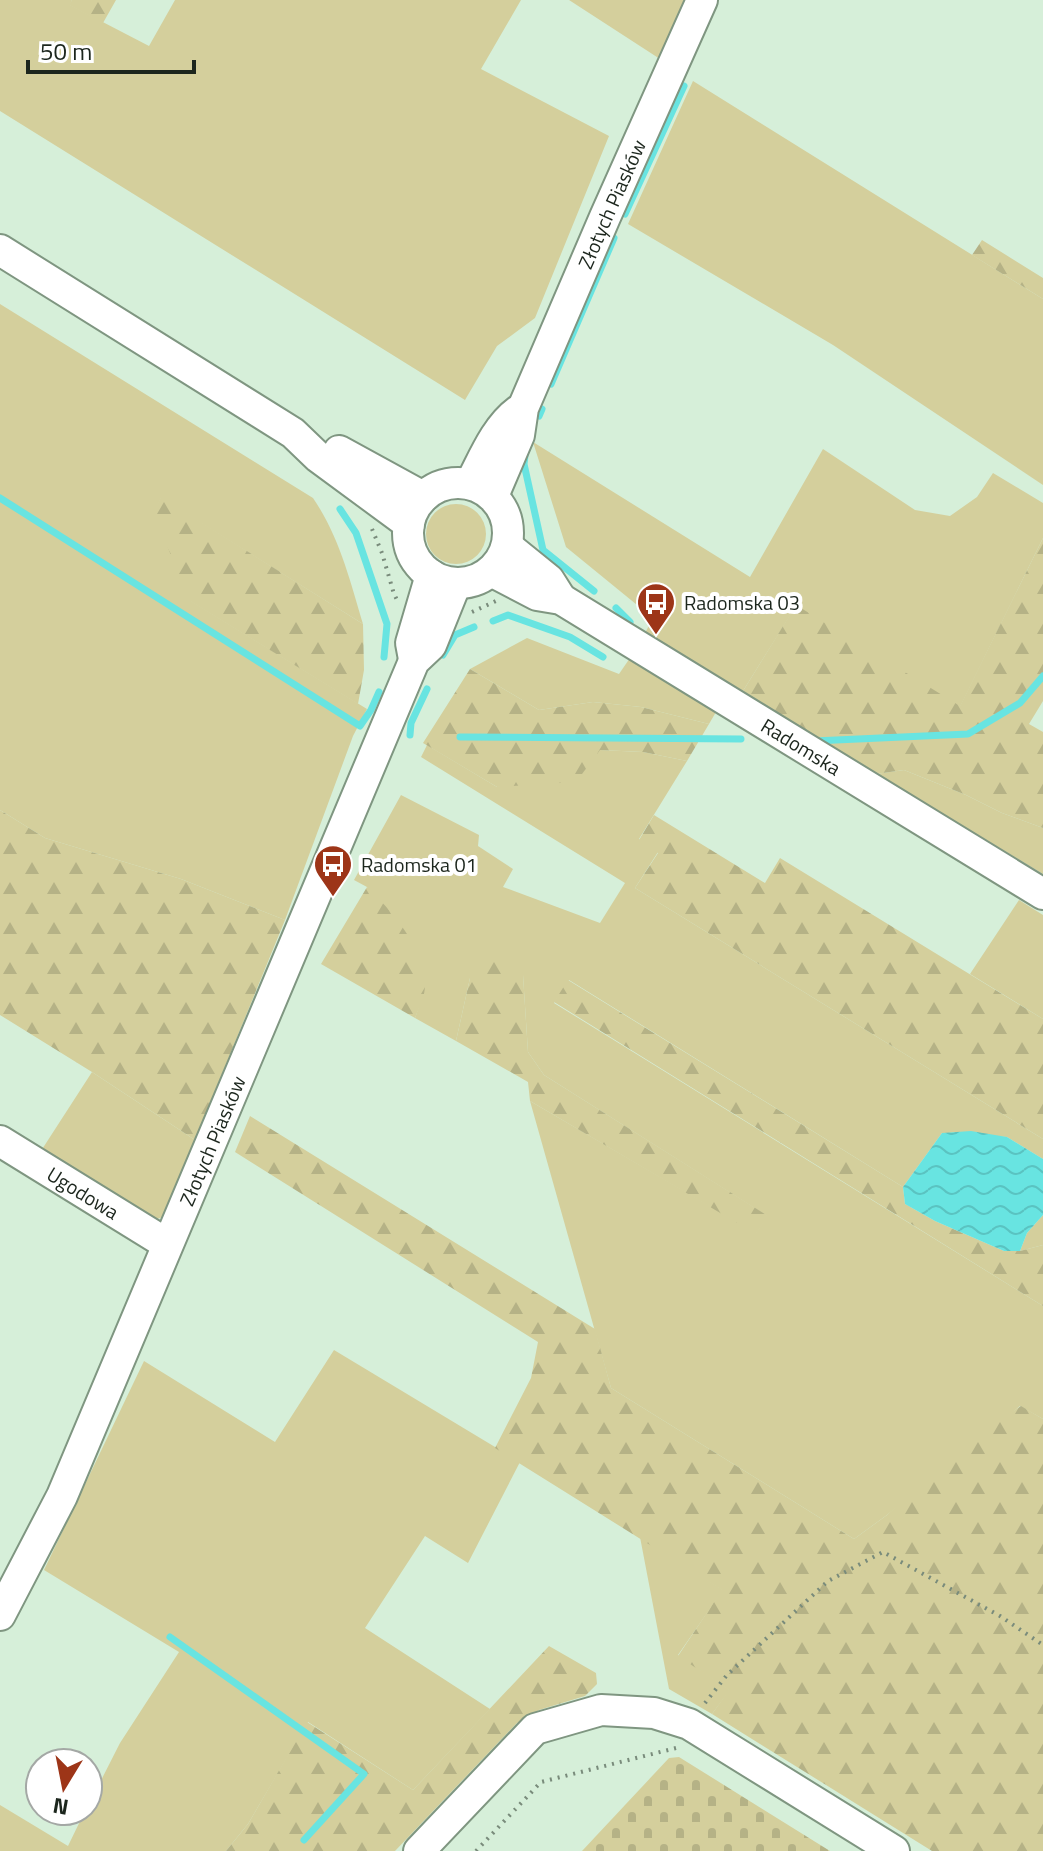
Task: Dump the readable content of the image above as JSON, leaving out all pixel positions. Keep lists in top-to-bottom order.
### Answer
{
  "streets": {
    "street": ["Złotych Piasków", "Radomska", "Ugodowa"]
  },
  "crossings": [
    ["Złotych Piasków", "Radomska"],
    ["Złotych Piasków", "Ugodowa"]
  ],
  "places": {
    "bus stop": ["Radomska 03", "Radomska 01"]
  },
  "scale_bar": "50 m",
  "north": "bottom"
}
